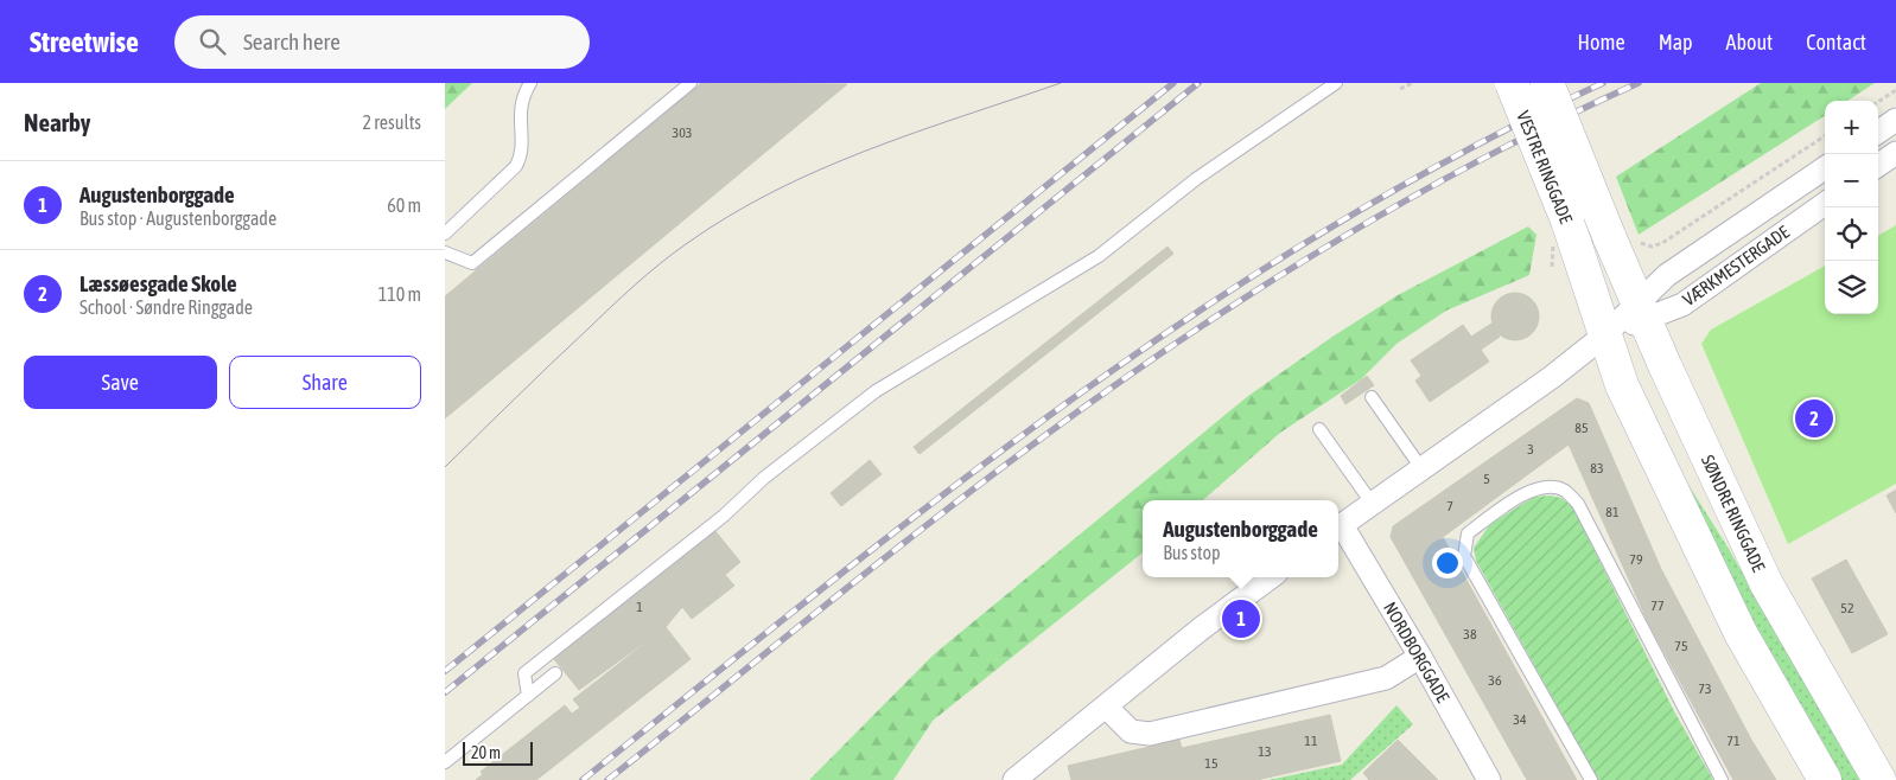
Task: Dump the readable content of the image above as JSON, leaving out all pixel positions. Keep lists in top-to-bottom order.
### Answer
{
  "streets": {
    "main road": ["VESTRE RINGGADE", "SØNDRE RINGGADE"],
    "street": ["VÆRKMESTERGADE", "NORDBORGGADE"]
  },
  "crossings": [
    ["VESTRE RINGGADE", "VÆRKMESTERGADE"],
    ["VESTRE RINGGADE", "SØNDRE RINGGADE"],
    ["VÆRKMESTERGADE", "SØNDRE RINGGADE"],
    ["VÆRKMESTERGADE", "NORDBORGGADE"]
  ],
  "house_numbers": [
    "303",
    "85",
    "3",
    "83",
    "5",
    "7",
    "81",
    "79",
    "77",
    "1",
    "52",
    "38",
    "75",
    "36",
    "73",
    "34",
    "11",
    "71",
    "13",
    "15"
  ],
  "scale_bar": "20 m",
  "page": {
    "header": "Streetwise",
    "search": "Search here",
    "nav": [
      "Home",
      "Map",
      "About",
      "Contact"
    ],
    "heading": ["Nearby", "2 results"],
    "map_buttons": ["+", "−"],
    "list": [
      {
        "mark": "1",
        "name": "Augustenborggade",
        "note": "Bus stop · Augustenborggade",
        "value": "60 m"
      },
      {
        "mark": "2",
        "name": "Læssøesgade Skole",
        "note": "School · Søndre Ringgade",
        "value": "110 m"
      }
    ],
    "buttons": ["Save", "Share"],
    "pins": ["2", "1"],
    "popup": ["Augustenborggade", "Bus stop"],
    "scale": "20 m"
  }
}
